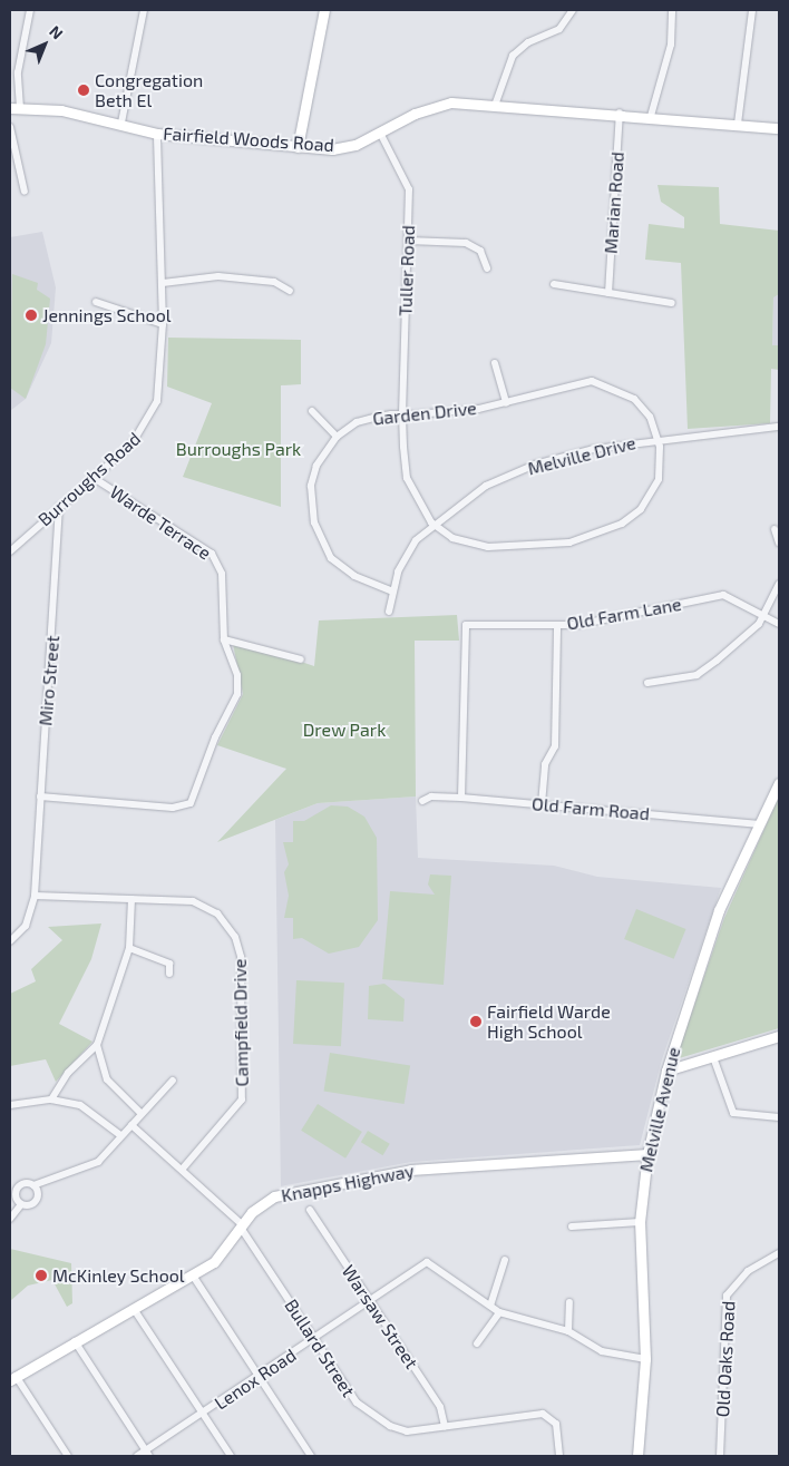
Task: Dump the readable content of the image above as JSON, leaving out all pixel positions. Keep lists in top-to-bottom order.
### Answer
{
  "streets": {
    "street": [
      "Fairfield Woods Road",
      "Marian Road",
      "Tuller Road",
      "Garden Drive",
      "Melville Drive",
      "Burroughs Road",
      "Warde Terrace",
      "Old Farm Lane",
      "Miro Street",
      "Old Farm Road",
      "Campfield Drive",
      "Melville Avenue",
      "Knapps Highway",
      "Warsaw Street",
      "Bullard Street",
      "Old Oaks Road",
      "Lenox Road"
    ]
  },
  "crossings": [
    ["Fairfield Woods Road", "Marian Road"],
    ["Fairfield Woods Road", "Tuller Road"],
    ["Fairfield Woods Road", "Burroughs Road"],
    ["Tuller Road", "Garden Drive"],
    ["Tuller Road", "Melville Drive"],
    ["Garden Drive", "Melville Drive"],
    ["Burroughs Road", "Warde Terrace"],
    ["Burroughs Road", "Miro Street"],
    ["Warde Terrace", "Miro Street"],
    ["Old Farm Lane", "Old Farm Road"],
    ["Miro Street", "Campfield Drive"],
    ["Old Farm Road", "Melville Avenue"],
    ["Campfield Drive", "Bullard Street"],
    ["Melville Avenue", "Knapps Highway"],
    ["Knapps Highway", "Bullard Street"],
    ["Warsaw Street", "Bullard Street"],
    ["Warsaw Street", "Lenox Road"],
    ["Bullard Street", "Lenox Road"]
  ],
  "parks": ["Burroughs Park", "Drew Park"],
  "places": [
    "Congregation Beth El",
    "Jennings School",
    "Fairfield Warde High School",
    "McKinley School"
  ],
  "north": "top right"
}
